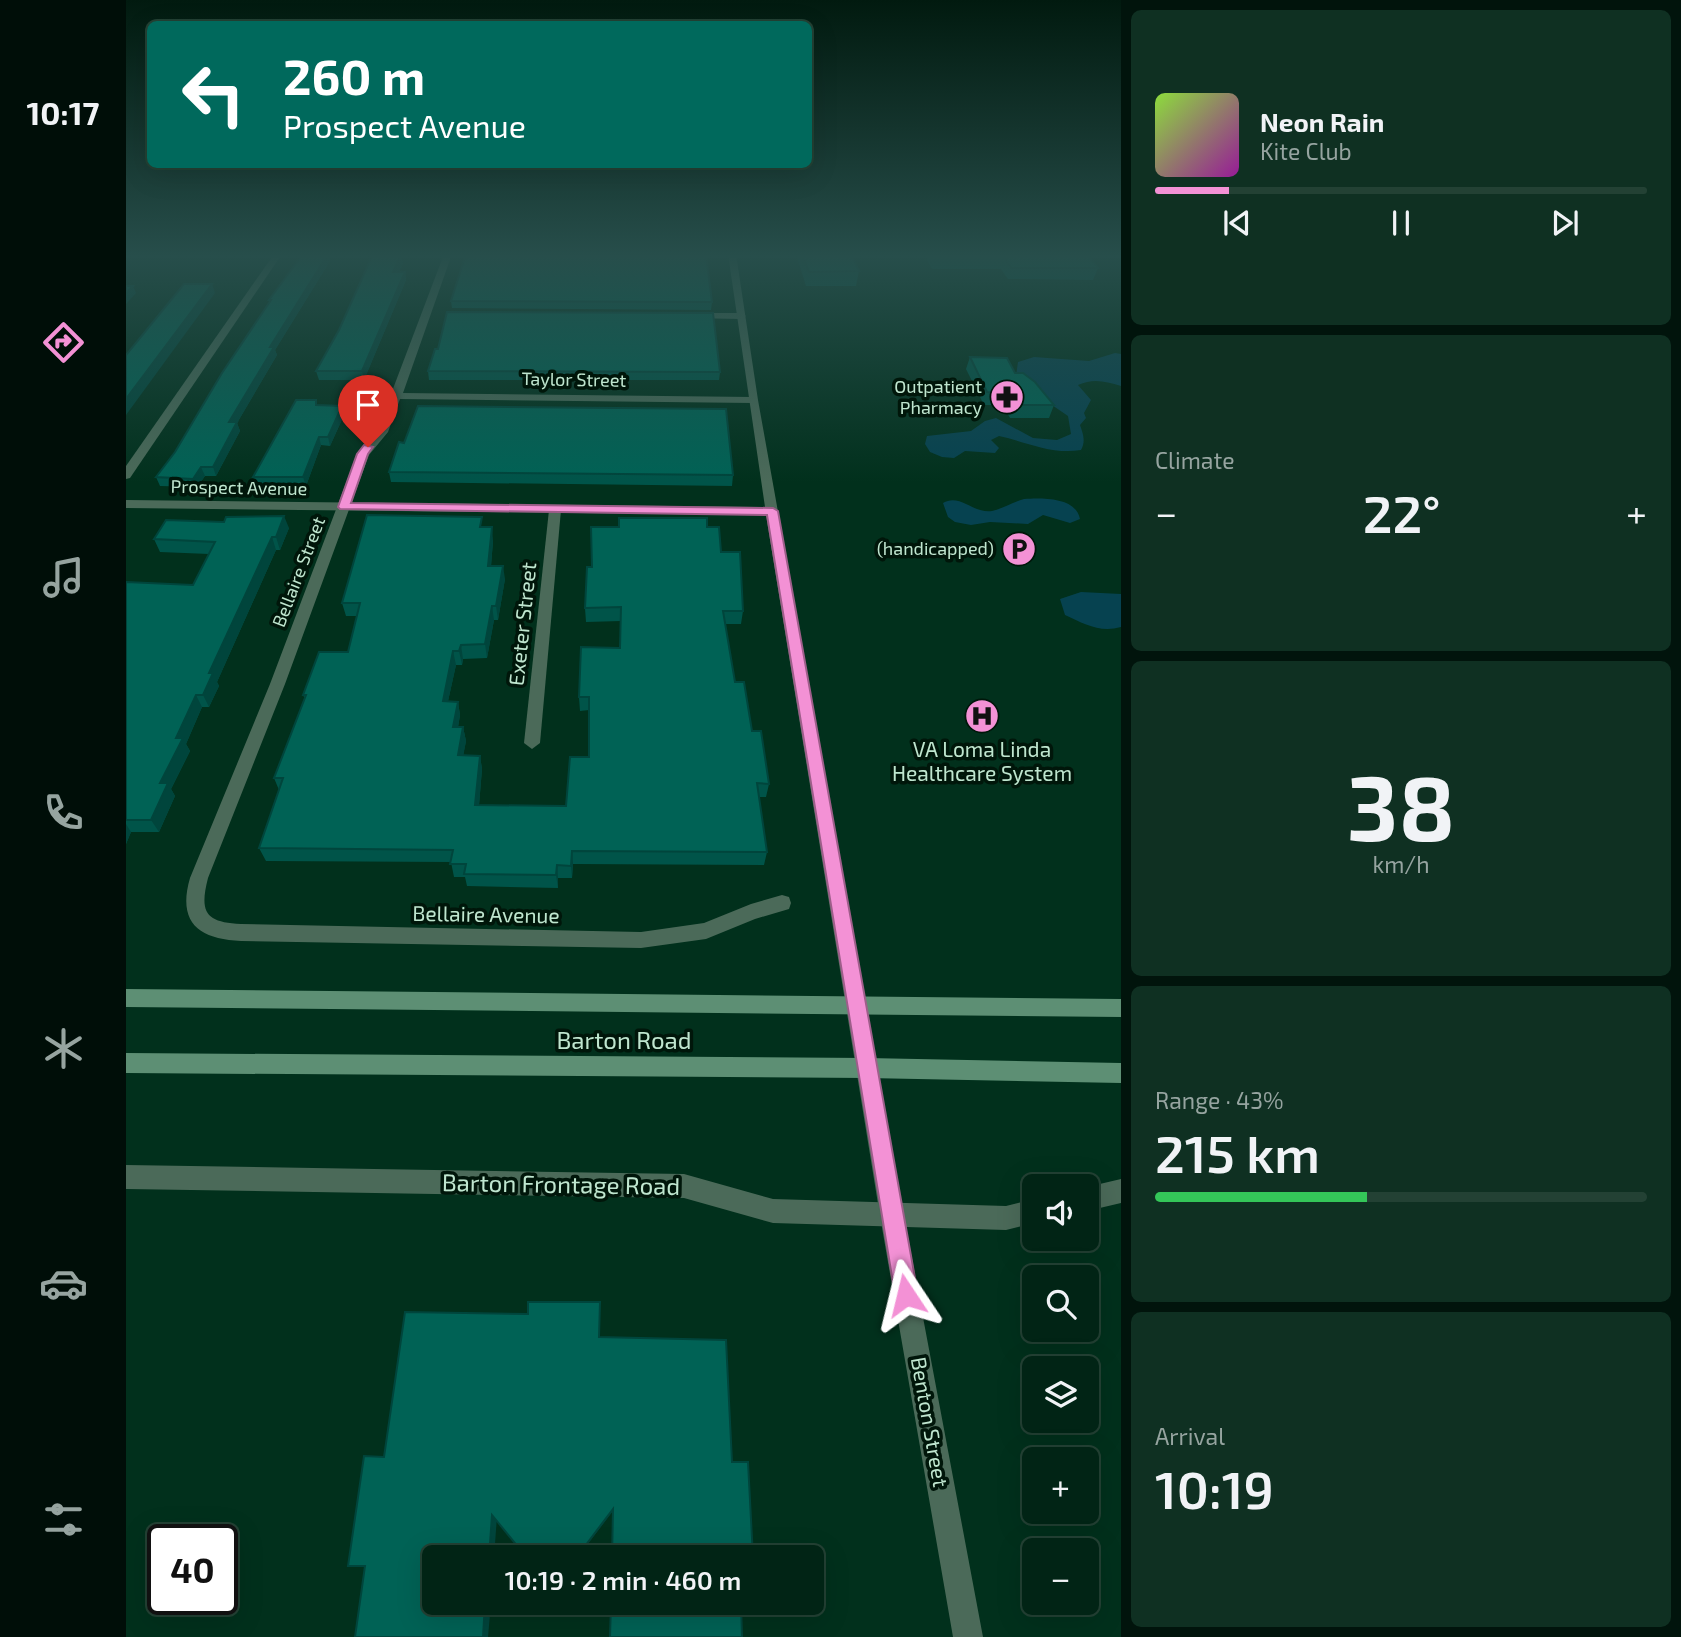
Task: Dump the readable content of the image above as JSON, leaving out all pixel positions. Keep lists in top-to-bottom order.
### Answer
{
  "streets": {
    "main road": ["Barton Road"],
    "street": [
      "Taylor Street",
      "Prospect Avenue",
      "Bellaire Street",
      "Exeter Street",
      "Bellaire Avenue",
      "Barton Frontage Road",
      "Benton Street"
    ]
  },
  "crossings": [
    ["Taylor Street", "Bellaire Street"],
    ["Taylor Street", "Benton Street"],
    ["Prospect Avenue", "Bellaire Street"],
    ["Prospect Avenue", "Exeter Street"],
    ["Prospect Avenue", "Benton Street"],
    ["Bellaire Street", "Bellaire Avenue"],
    ["Barton Road", "Benton Street"],
    ["Barton Frontage Road", "Benton Street"]
  ],
  "places": {
    "pharmacy": ["Outpatient Pharmacy"],
    "parking": ["(handicapped)"],
    "hospital": ["VA Loma Linda Healthcare System"]
  },
  "page": {
    "tabs": "10:17",
    "turn": ["260 m", "Prospect Avenue"],
    "song": ["Neon Rain", "Kite Club"],
    "tile": [
      "Climate",
      ["38", "km/h"],
      ["Range · 43%", "215 km"],
      ["Arrival", "10:19"]
    ],
    "heat": ["−", "22°", "+"],
    "map_buttons": ["+", "−"],
    "limit": "40",
    "trip": "10:19 · 2 min · 460 m"
  }
}
